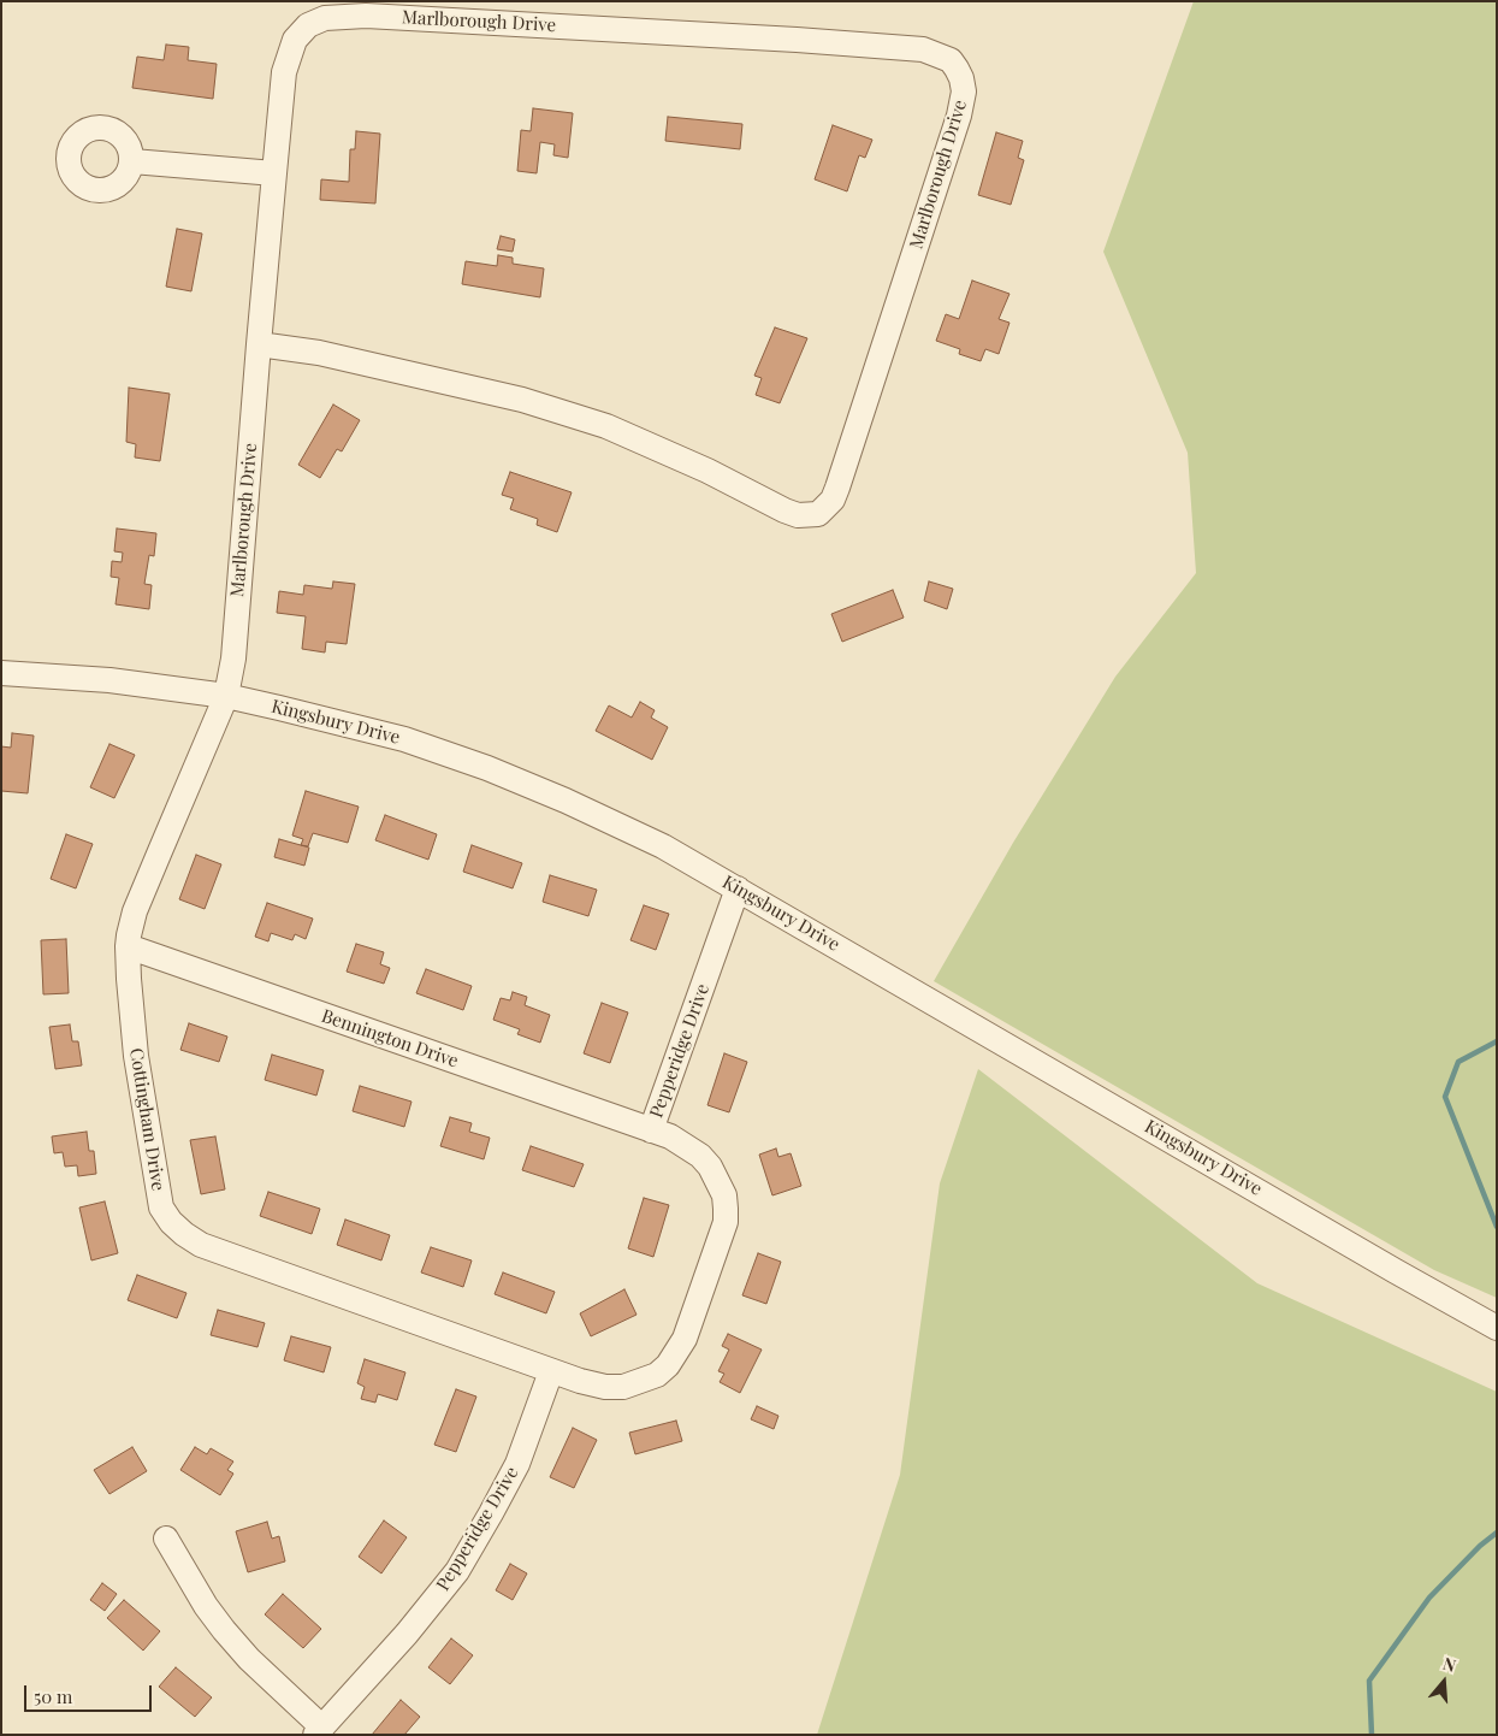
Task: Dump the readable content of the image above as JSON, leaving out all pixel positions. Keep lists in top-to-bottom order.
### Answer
{
  "streets": {
    "street": [
      "Marlborough Drive",
      "Kingsbury Drive",
      "Bennington Drive",
      "Pepperidge Drive",
      "Cottingham Drive"
    ]
  },
  "crossings": [
    ["Marlborough Drive", "Kingsbury Drive"],
    ["Marlborough Drive", "Cottingham Drive"],
    ["Kingsbury Drive", "Pepperidge Drive"],
    ["Kingsbury Drive", "Cottingham Drive"],
    ["Bennington Drive", "Pepperidge Drive"],
    ["Bennington Drive", "Cottingham Drive"],
    ["Pepperidge Drive", "Cottingham Drive"]
  ],
  "scale_bar": "50 m",
  "north": "top"
}
